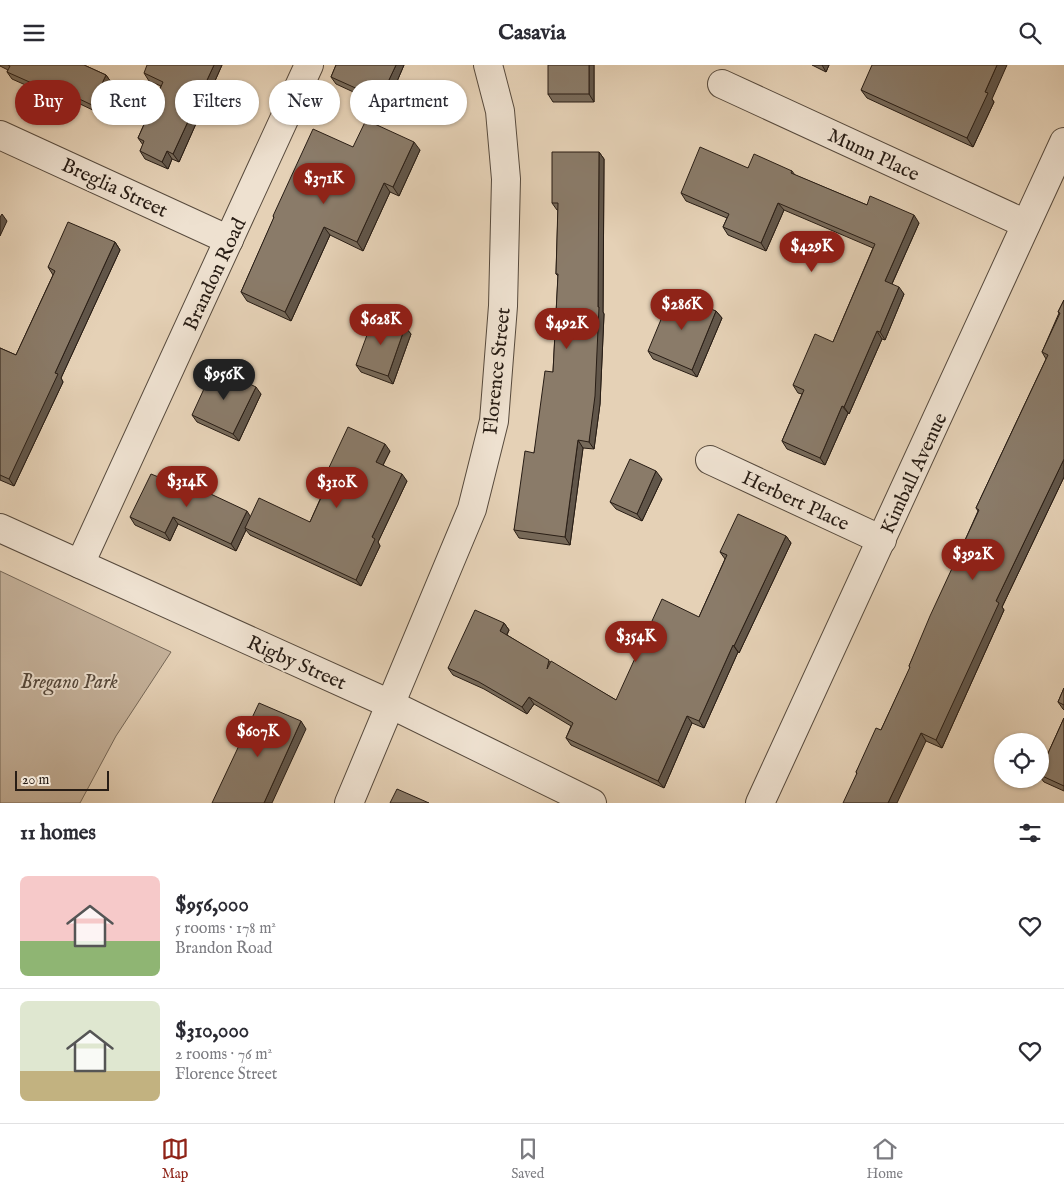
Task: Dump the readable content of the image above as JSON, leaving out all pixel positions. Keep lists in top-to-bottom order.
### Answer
{
  "streets": {
    "street": [
      "Munn Place",
      "Breglia Street",
      "Brandon Road",
      "Florence Street",
      "Kimball Avenue",
      "Herbert Place",
      "Rigby Street"
    ]
  },
  "crossings": [
    ["Munn Place", "Kimball Avenue"],
    ["Breglia Street", "Brandon Road"],
    ["Brandon Road", "Rigby Street"],
    ["Florence Street", "Rigby Street"],
    ["Kimball Avenue", "Herbert Place"]
  ],
  "parks": ["Bregano Park"],
  "scale_bar": "20 m",
  "page": {
    "header": "Casavia",
    "chip": [
      "Buy",
      "Rent",
      "Filters",
      "New",
      "Apartment"
    ],
    "price": [
      "$371K",
      "$429K",
      "$286K",
      "$628K",
      "$492K",
      "$956K",
      "$314K",
      "$310K",
      "$392K",
      "$354K",
      "$607K"
    ],
    "scale": "20 m",
    "heading": "11 homes",
    "list": [
      {
        "name": "$956,000",
        "note": "5 rooms · 178 m² · Brandon Road"
      },
      {
        "name": "$310,000",
        "note": "2 rooms · 76 m² · Florence Street"
      }
    ],
    "tabs": ["Map", "Saved", "Home"]
  }
}
